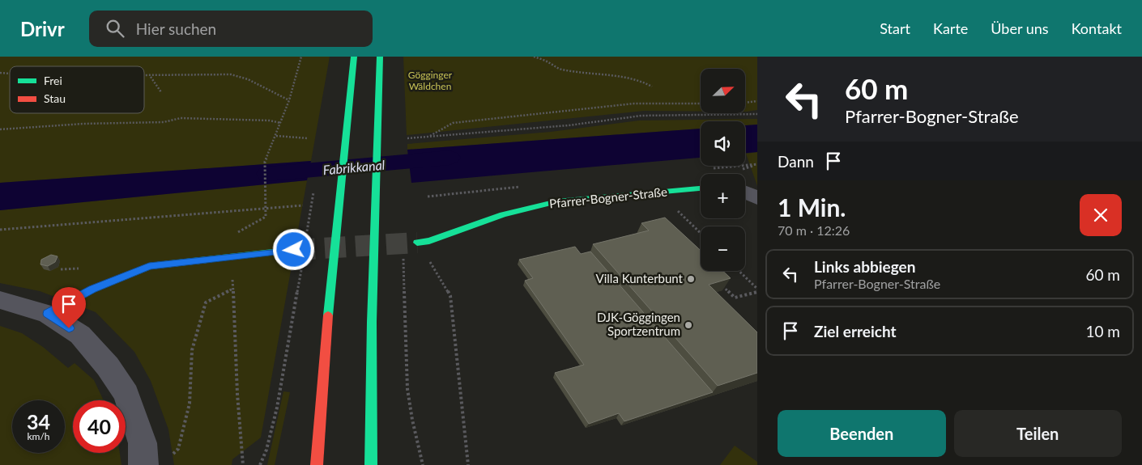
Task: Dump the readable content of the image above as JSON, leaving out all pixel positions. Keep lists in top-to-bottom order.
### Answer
{
  "streets": {
    "main road": ["Pfarrer-Bogner-Straße"]
  },
  "water": ["Fabrikkanal"],
  "parks": ["Gögginger Wäldchen"],
  "places": ["Villa Kunterbunt", "DJK-Göggingen Sportzentrum"],
  "legend": ["Frei", "Stau"],
  "north": "top right",
  "page": {
    "header": "Drivr",
    "search": "Hier suchen",
    "nav": [
      "Start",
      "Karte",
      "Über uns",
      "Kontakt"
    ],
    "turn": ["60 m", "Pfarrer-Bogner-Straße"],
    "map_buttons": ["+", "−"],
    "then": "Dann",
    "heading": ["1 Min.", "70 m · 12:26"],
    "list": [
      {
        "name": "Links abbiegen",
        "note": "Pfarrer-Bogner-Straße",
        "value": "60 m"
      },
      {
        "name": "Ziel erreicht",
        "value": "10 m"
      }
    ],
    "speed": "34 km/h",
    "limit": "40",
    "buttons": ["Beenden", "Teilen"]
  }
}
